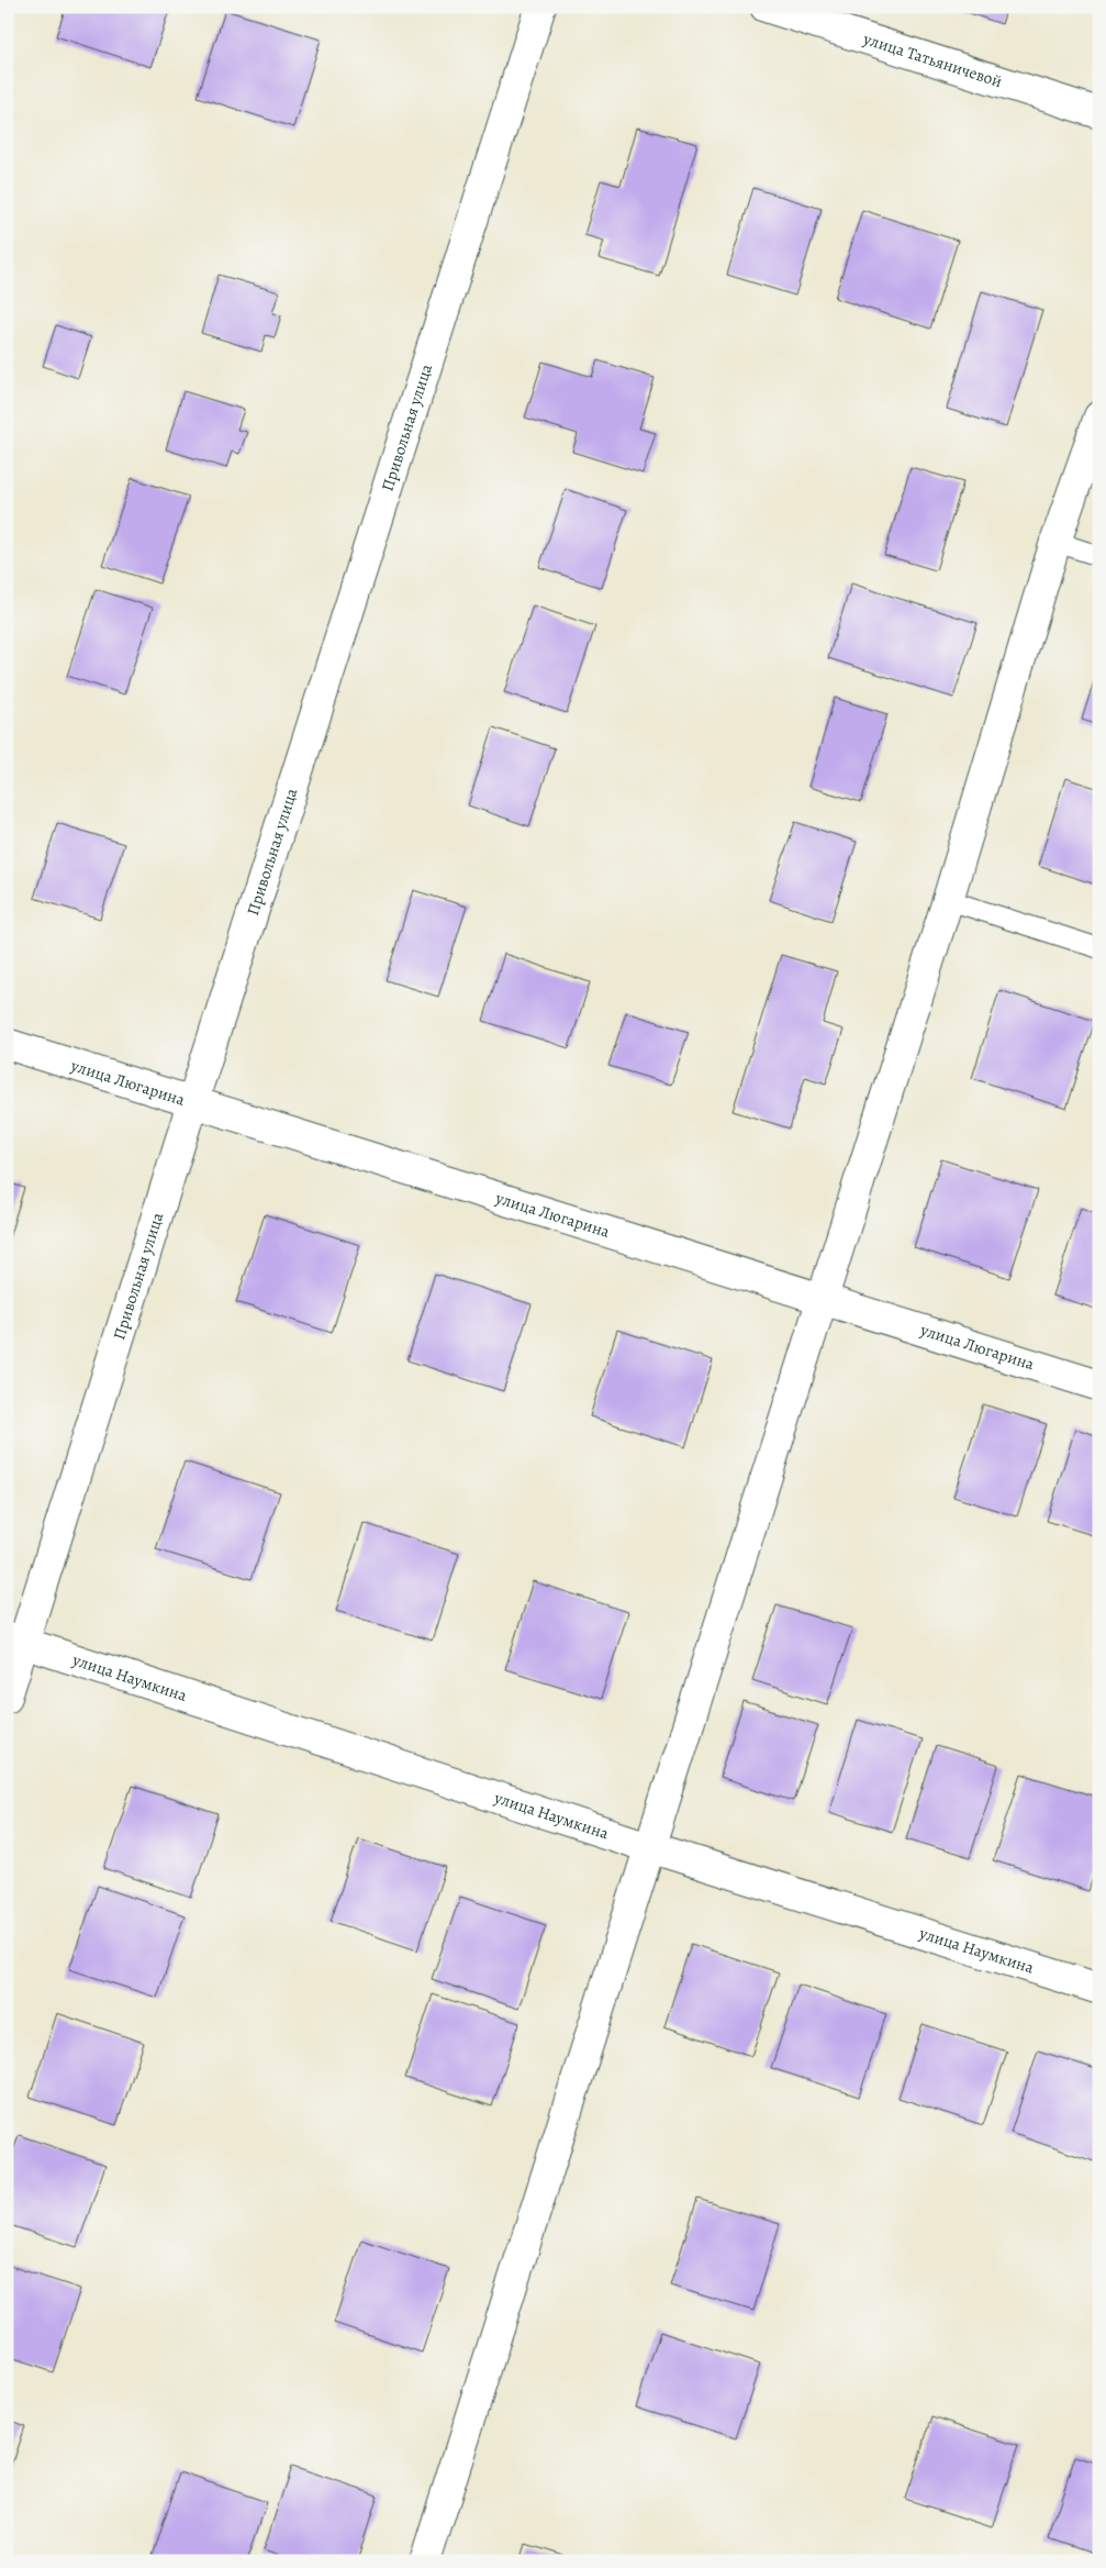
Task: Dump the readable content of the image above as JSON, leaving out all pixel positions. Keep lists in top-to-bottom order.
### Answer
{
  "streets": {
    "street": [
      "улица Татьяничевой",
      "Привольная улица",
      "улица Люгарина",
      "улица Наумкина"
    ]
  },
  "crossings": [
    ["Привольная улица", "улица Люгарина"],
    ["Привольная улица", "улица Наумкина"]
  ]
}
